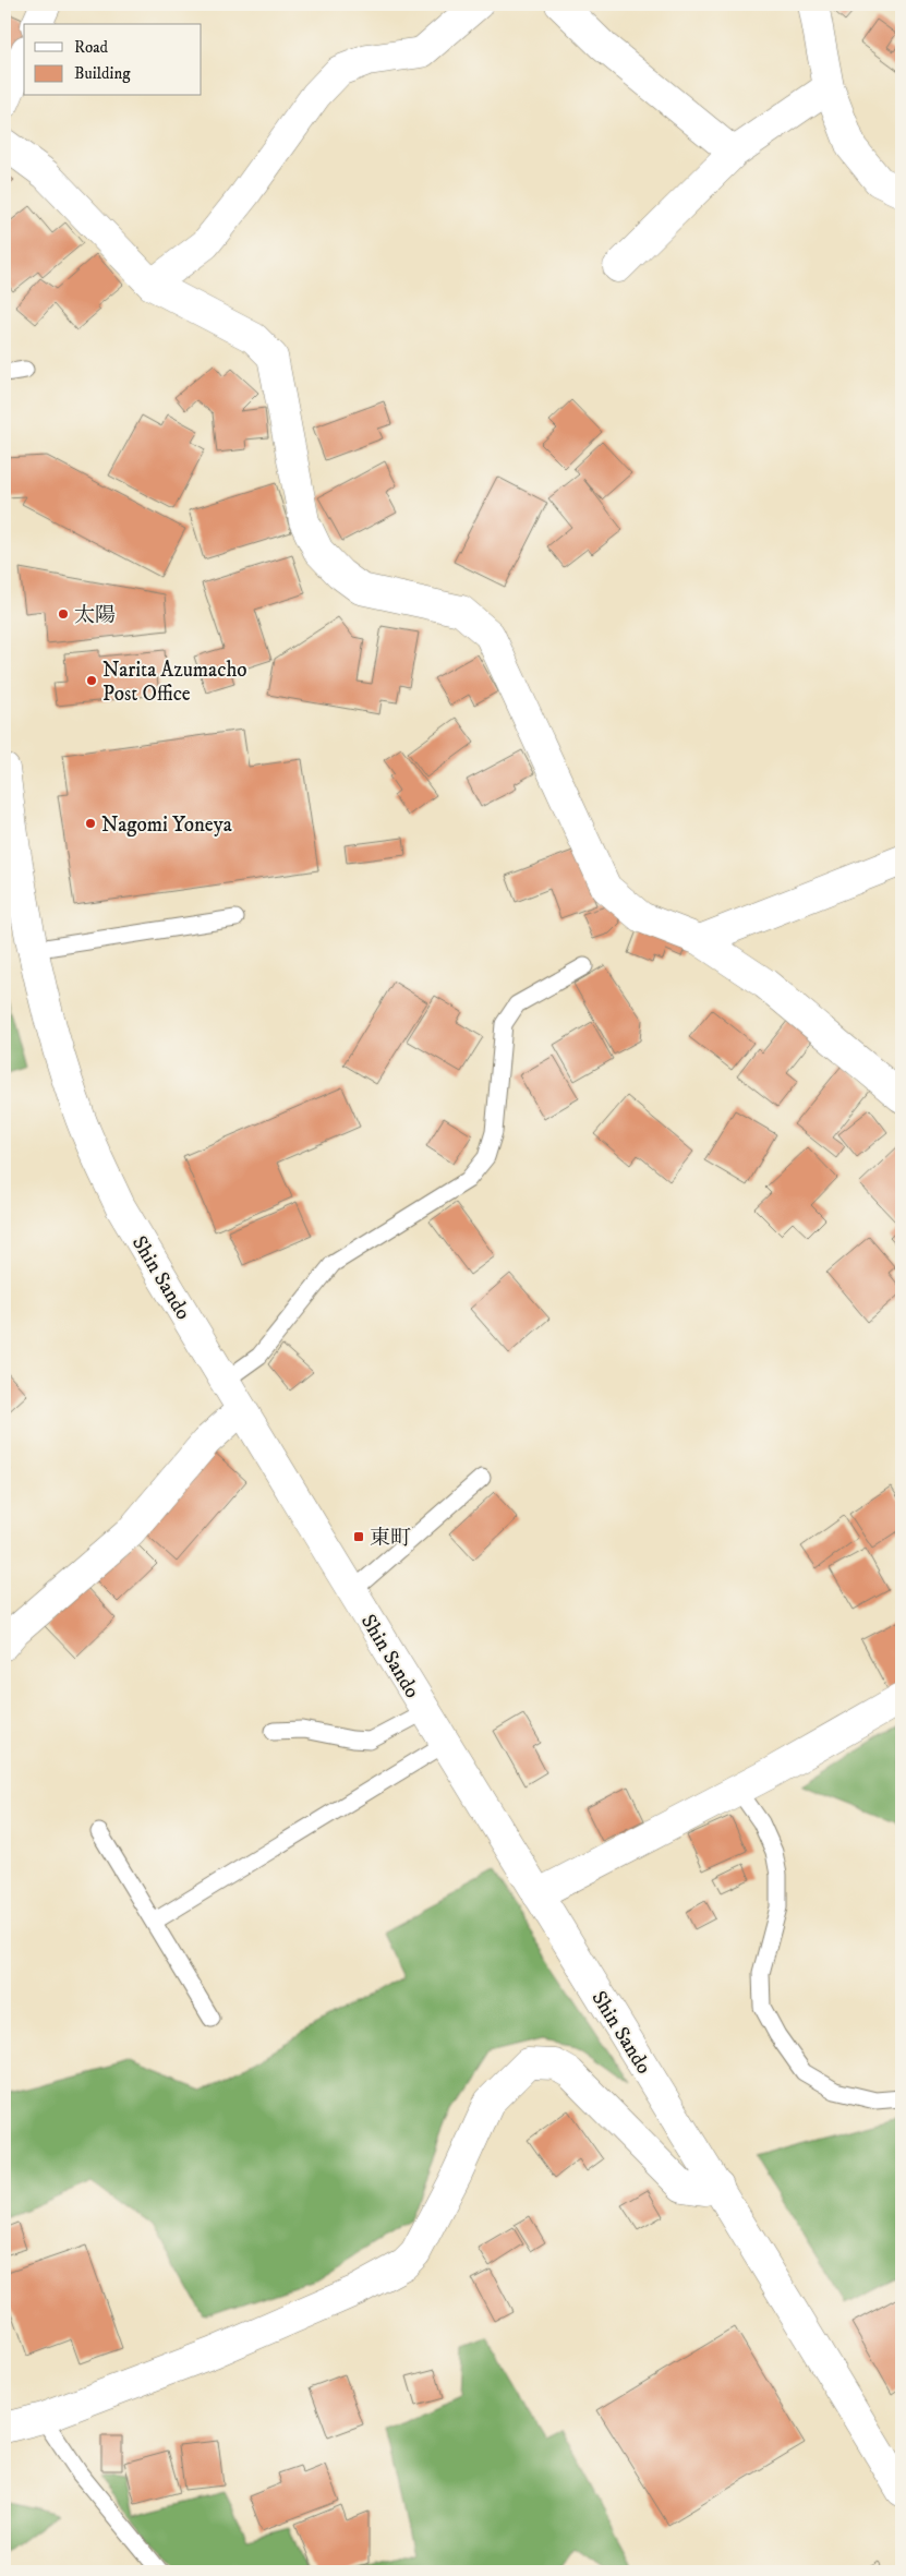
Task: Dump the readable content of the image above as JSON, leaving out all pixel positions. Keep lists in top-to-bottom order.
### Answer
{
  "streets": {
    "street": ["Shin Sando"]
  },
  "places": {
    "other": ["太陽", "Narita Azumacho Post Office", "Nagomi Yoneya"],
    "transit": ["東町"]
  },
  "legend": ["Road", "Building"]
}
